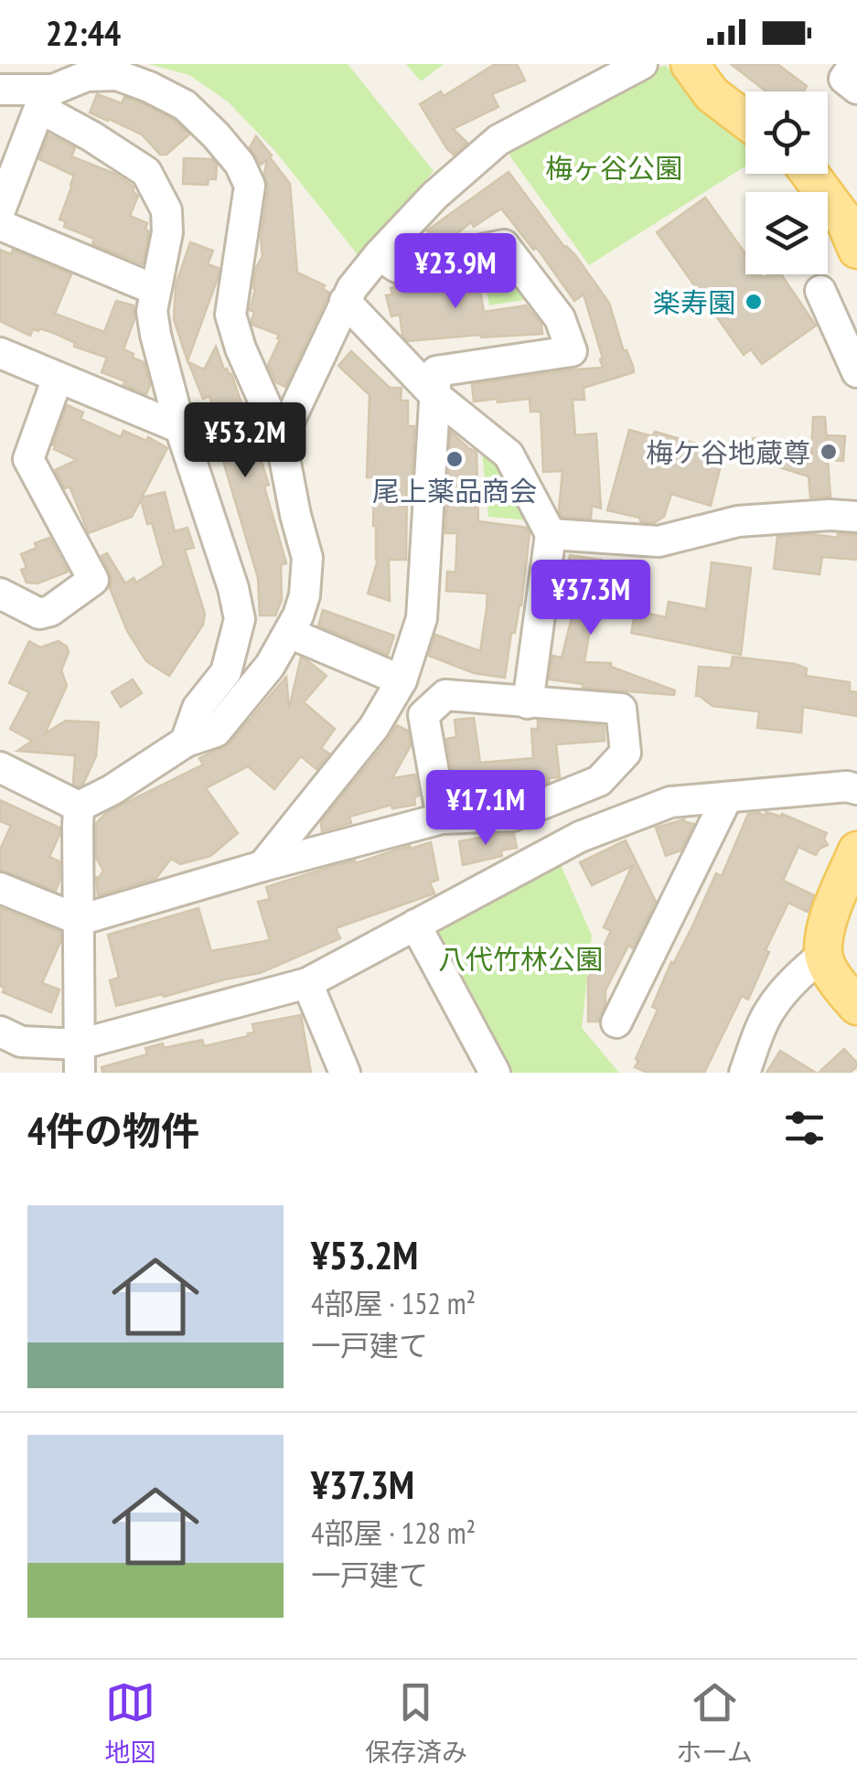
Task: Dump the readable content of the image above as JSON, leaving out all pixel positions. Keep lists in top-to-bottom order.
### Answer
{
  "parks": ["梅ヶ谷公園", "八代竹林公園"],
  "places": ["楽寿園", "梅ケ谷地蔵尊", "尾上薬品商会"],
  "page": {
    "status": "22:44",
    "price": [
      "¥23.9M",
      "¥53.2M",
      "¥37.3M",
      "¥17.1M"
    ],
    "heading": "4件の物件",
    "list": [
      {
        "name": "¥53.2M",
        "note": "4部屋 · 152 m² · 一戸建て"
      },
      {
        "name": "¥37.3M",
        "note": "4部屋 · 128 m² · 一戸建て"
      }
    ],
    "tabs": ["地図", "保存済み", "ホーム"]
  }
}
